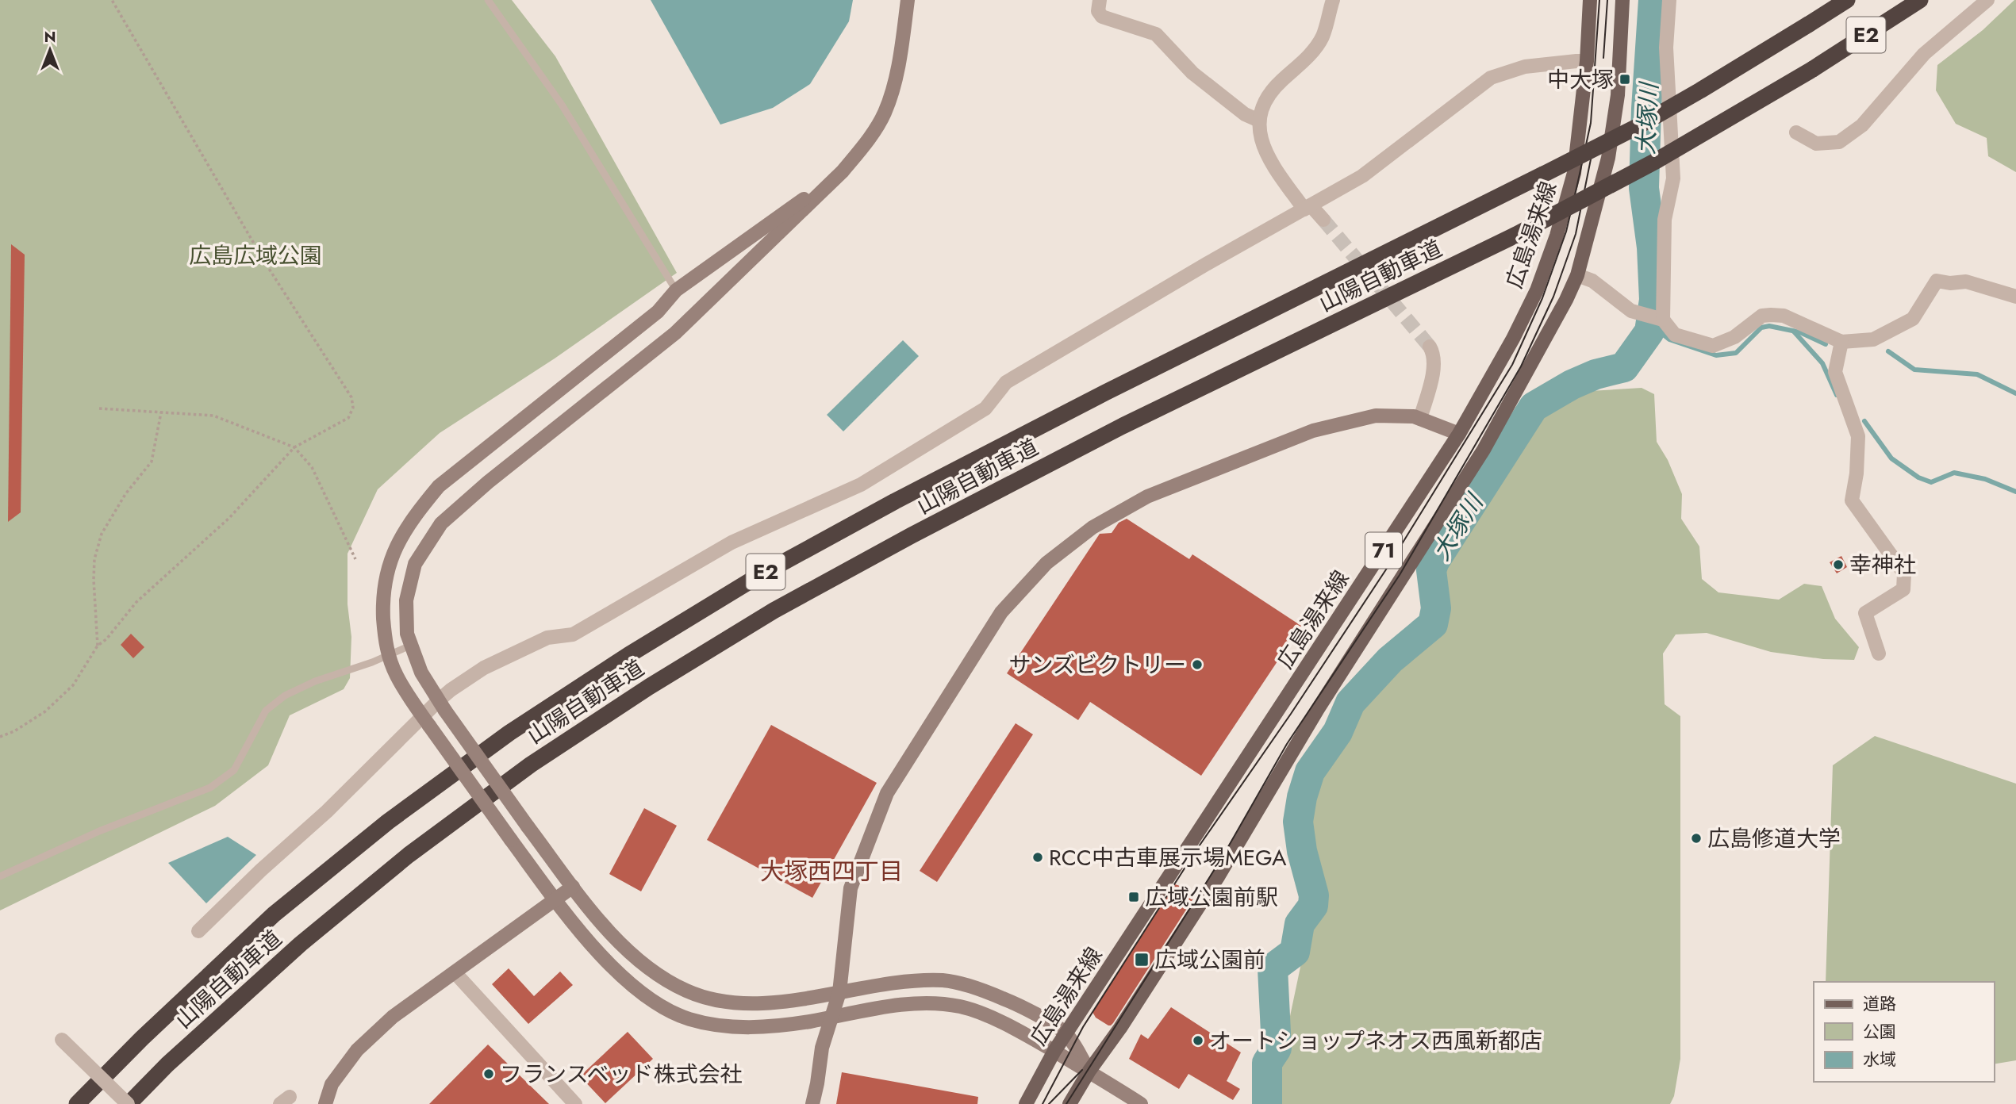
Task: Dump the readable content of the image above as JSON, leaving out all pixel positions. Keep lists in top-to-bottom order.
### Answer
{
  "streets": {
    "highway": ["E2", "山陽自動車道"],
    "main road": ["広島湯来線", "71"]
  },
  "districts": ["大塚西四丁目"],
  "water": ["大塚川"],
  "parks": ["広島広域公園"],
  "places": {
    "transit": ["中大塚", "広域公園前駅", "広域公園前"],
    "other": [
      "幸神社",
      "サンズビクトリー",
      "広島修道大学",
      "RCC中古車展示場MEGA",
      "オートショップネオス西風新都店",
      "フランスベッド株式会社"
    ]
  },
  "legend": ["道路", "公園", "水域"],
  "north": "top"
}
